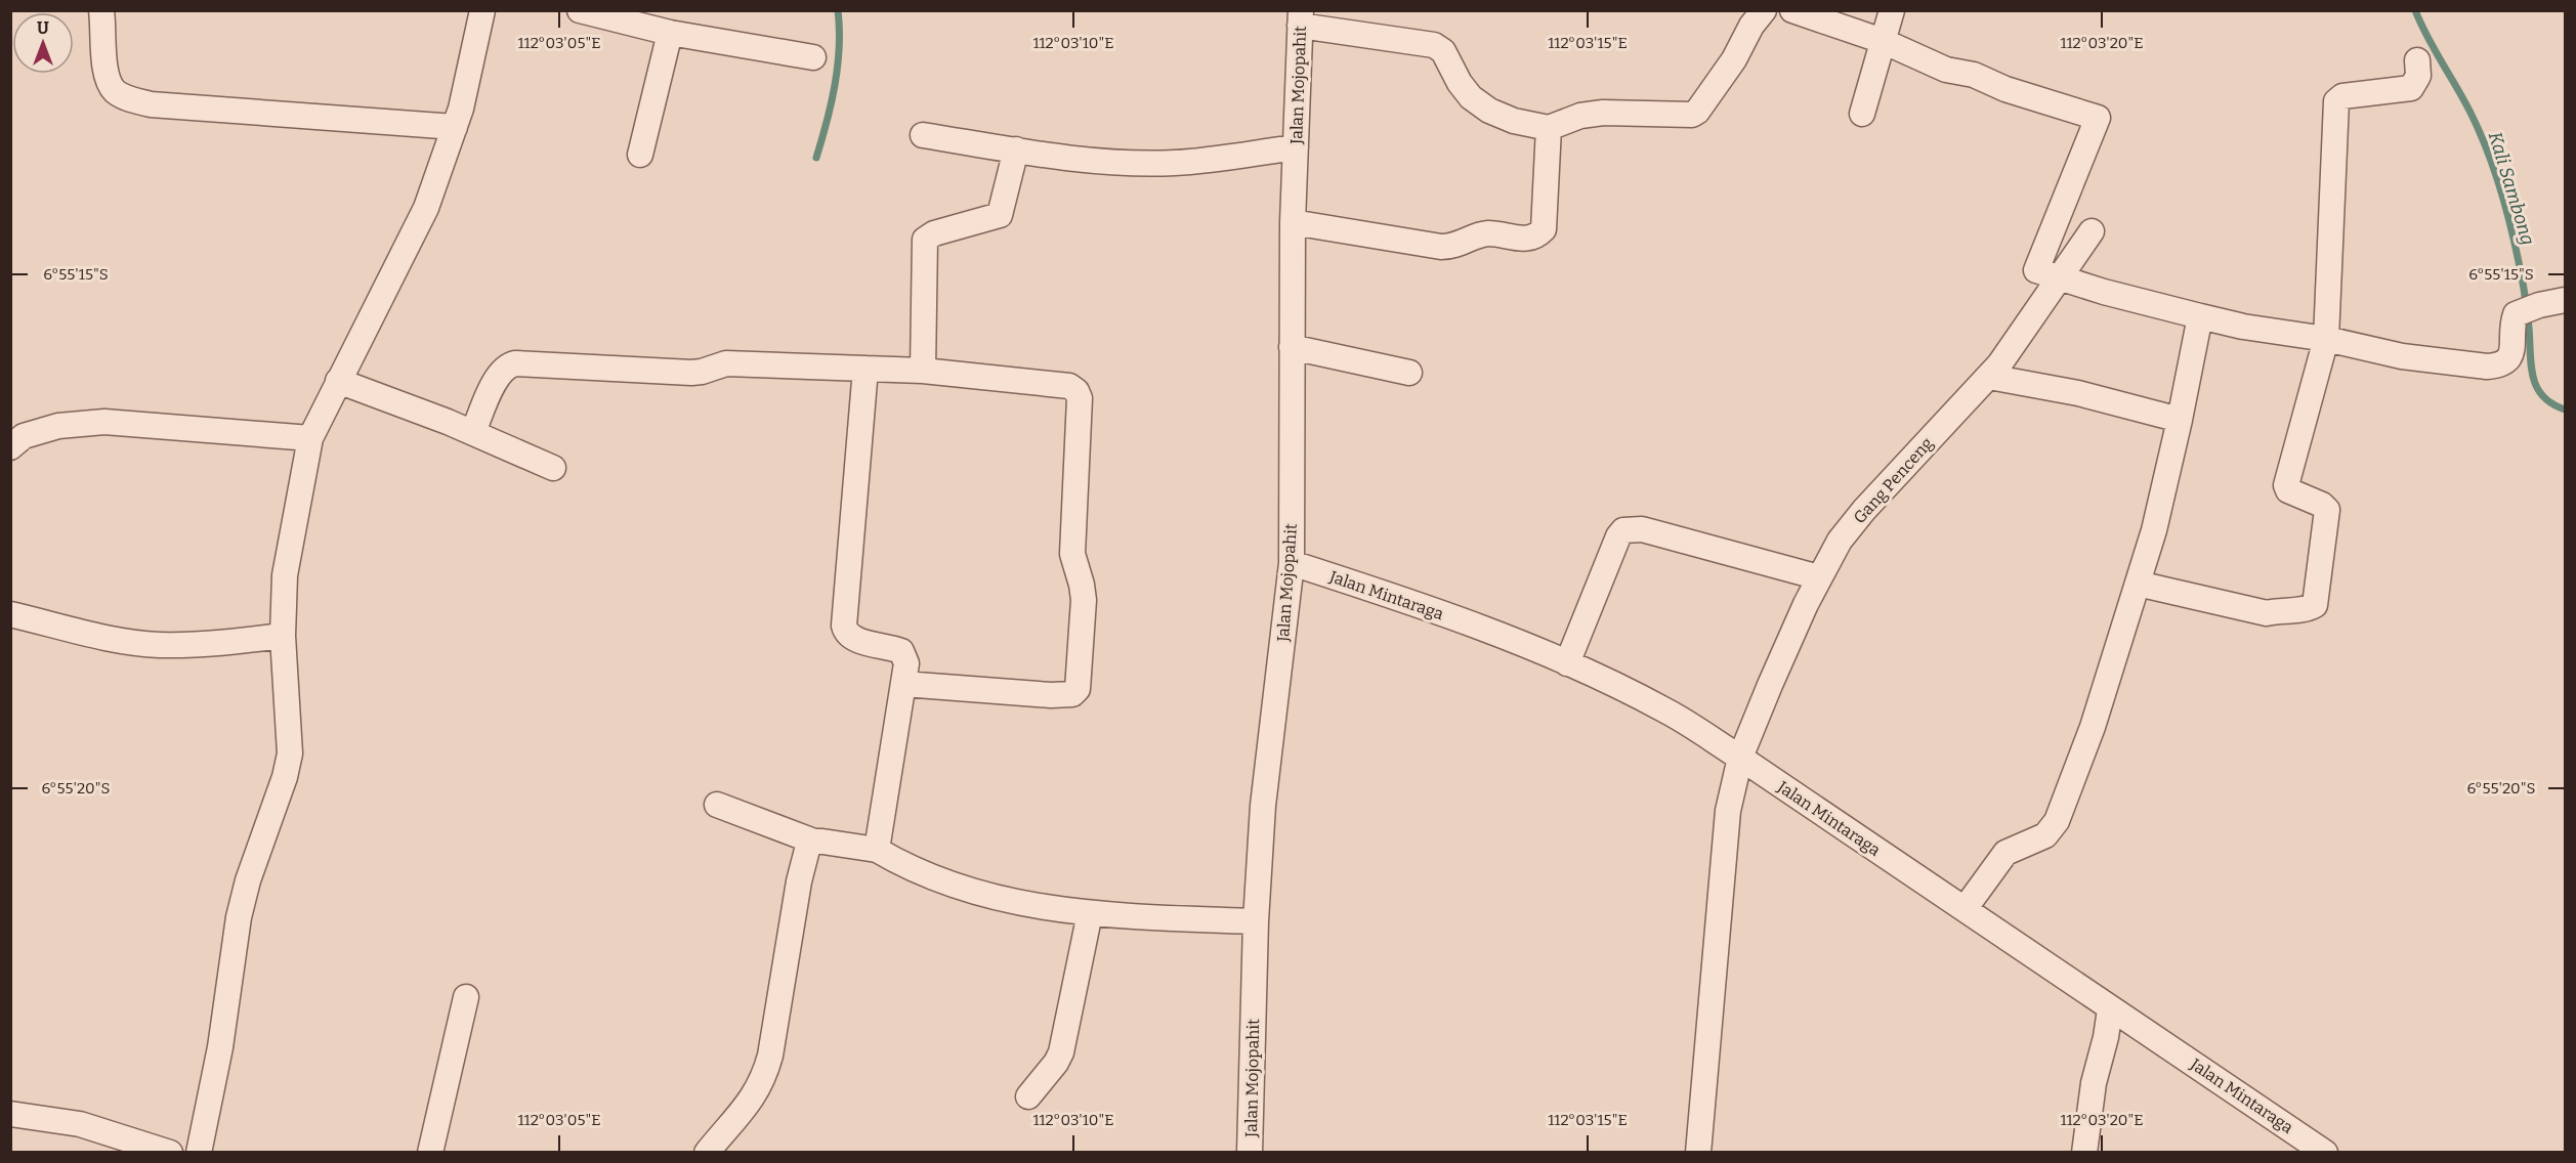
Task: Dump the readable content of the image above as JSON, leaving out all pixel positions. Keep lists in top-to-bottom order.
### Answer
{
  "streets": {
    "street": ["Jalan Mojopahit", "Gang Penceng", "Jalan Mintaraga"]
  },
  "crossings": [
    ["Jalan Mojopahit", "Jalan Mintaraga"],
    ["Gang Penceng", "Jalan Mintaraga"]
  ],
  "water": ["Kali Sambong"],
  "north": "top",
  "coordinates": [
    "112°03'05\"E",
    "112°03'10\"E",
    "112°03'15\"E",
    "112°03'20\"E",
    "6°55'15\"S",
    "6°55'20\"S"
  ]
}
